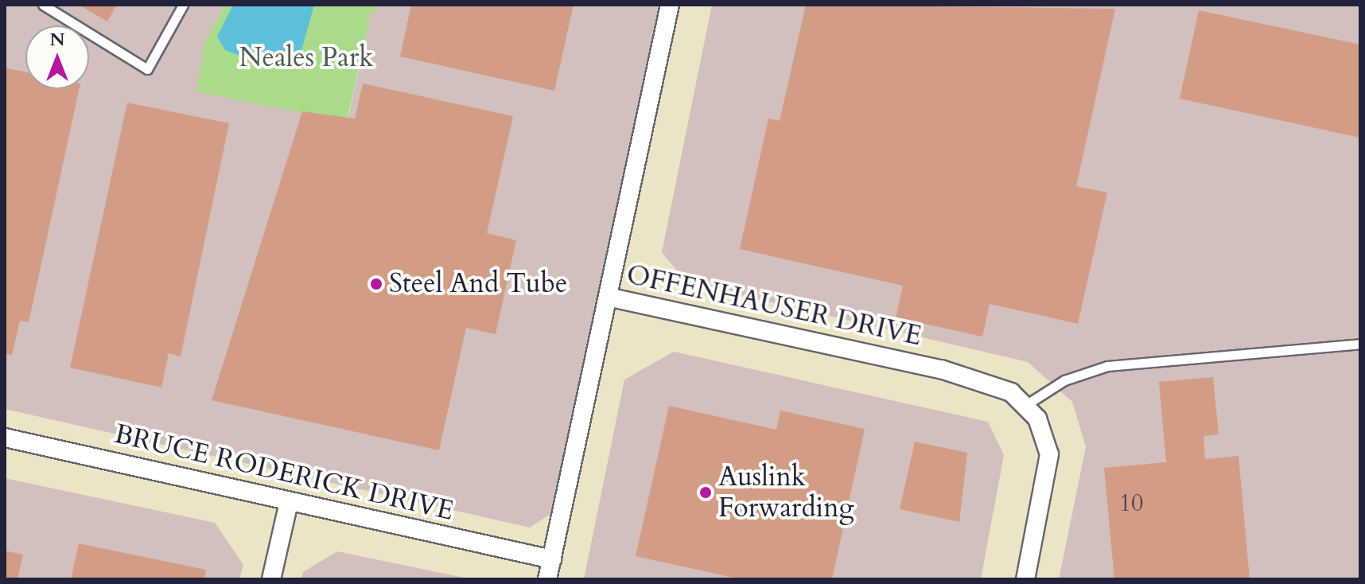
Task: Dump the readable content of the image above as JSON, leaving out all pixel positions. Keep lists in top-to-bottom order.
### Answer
{
  "streets": {
    "street": ["OFFENHAUSER DRIVE", "BRUCE RODERICK DRIVE"]
  },
  "crossings": [
    ["OFFENHAUSER DRIVE", "BRUCE RODERICK DRIVE"]
  ],
  "parks": ["Neales Park"],
  "places": ["Steel And Tube", "Auslink Forwarding"],
  "house_numbers": ["10"],
  "north": "top"
}
